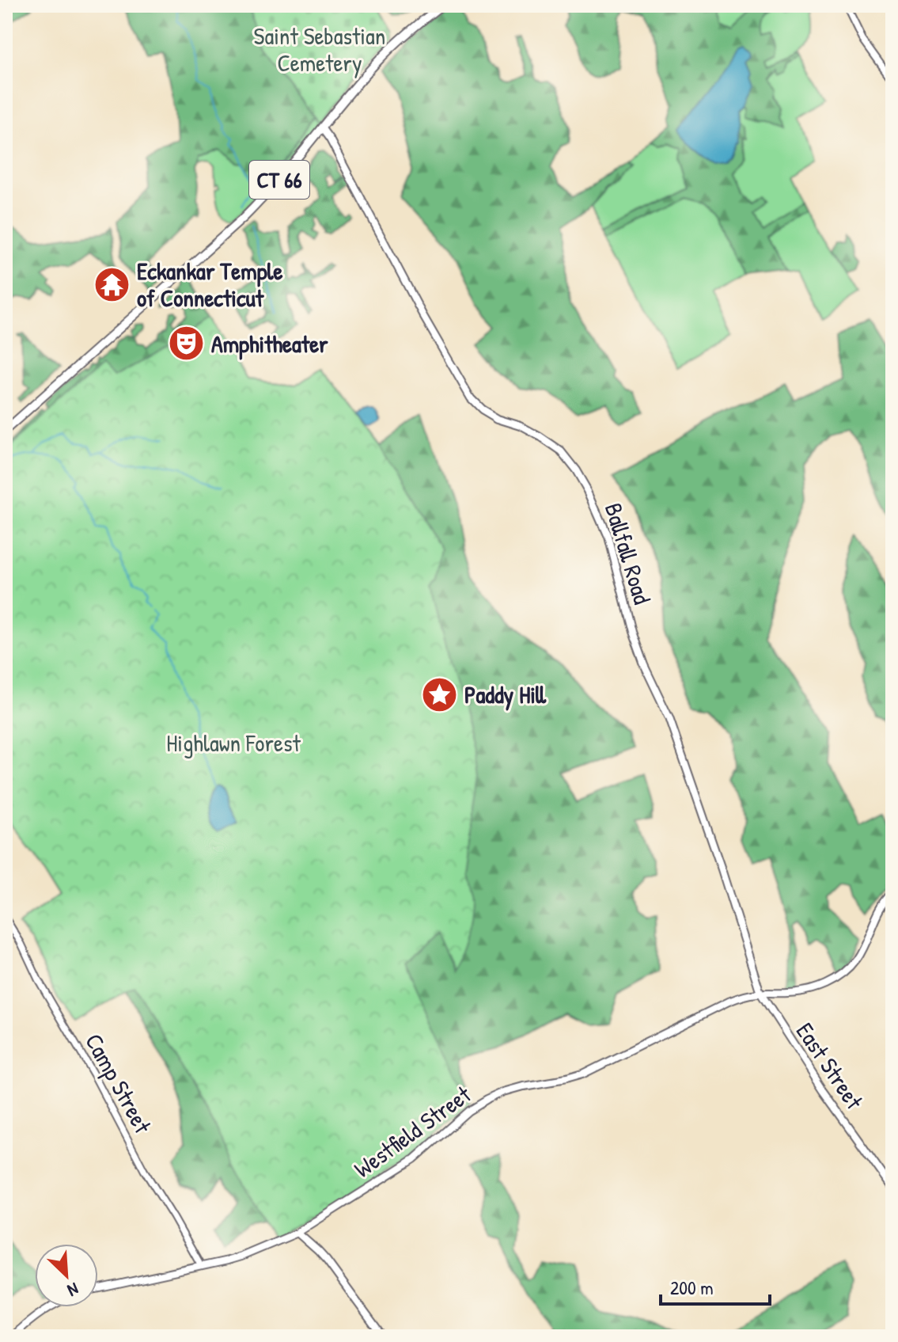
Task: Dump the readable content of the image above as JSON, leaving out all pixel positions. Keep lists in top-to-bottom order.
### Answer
{
  "streets": {
    "highway": ["CT 66"],
    "main road": ["Ballfall Road", "East Street", "Westfield Street"],
    "street": ["Camp Street"]
  },
  "crossings": [
    ["CT 66", "Ballfall Road"],
    ["Ballfall Road", "East Street"],
    ["Ballfall Road", "Westfield Street"],
    ["East Street", "Westfield Street"],
    ["Camp Street", "Westfield Street"]
  ],
  "parks": ["Saint Sebastian Cemetery", "Highlawn Forest"],
  "places": {
    "temple": ["Eckankar Temple of Connecticut"],
    "theatre": ["Amphitheater"],
    "place": ["Paddy Hill"]
  },
  "scale_bar": "200 m",
  "north": "bottom right"
}
